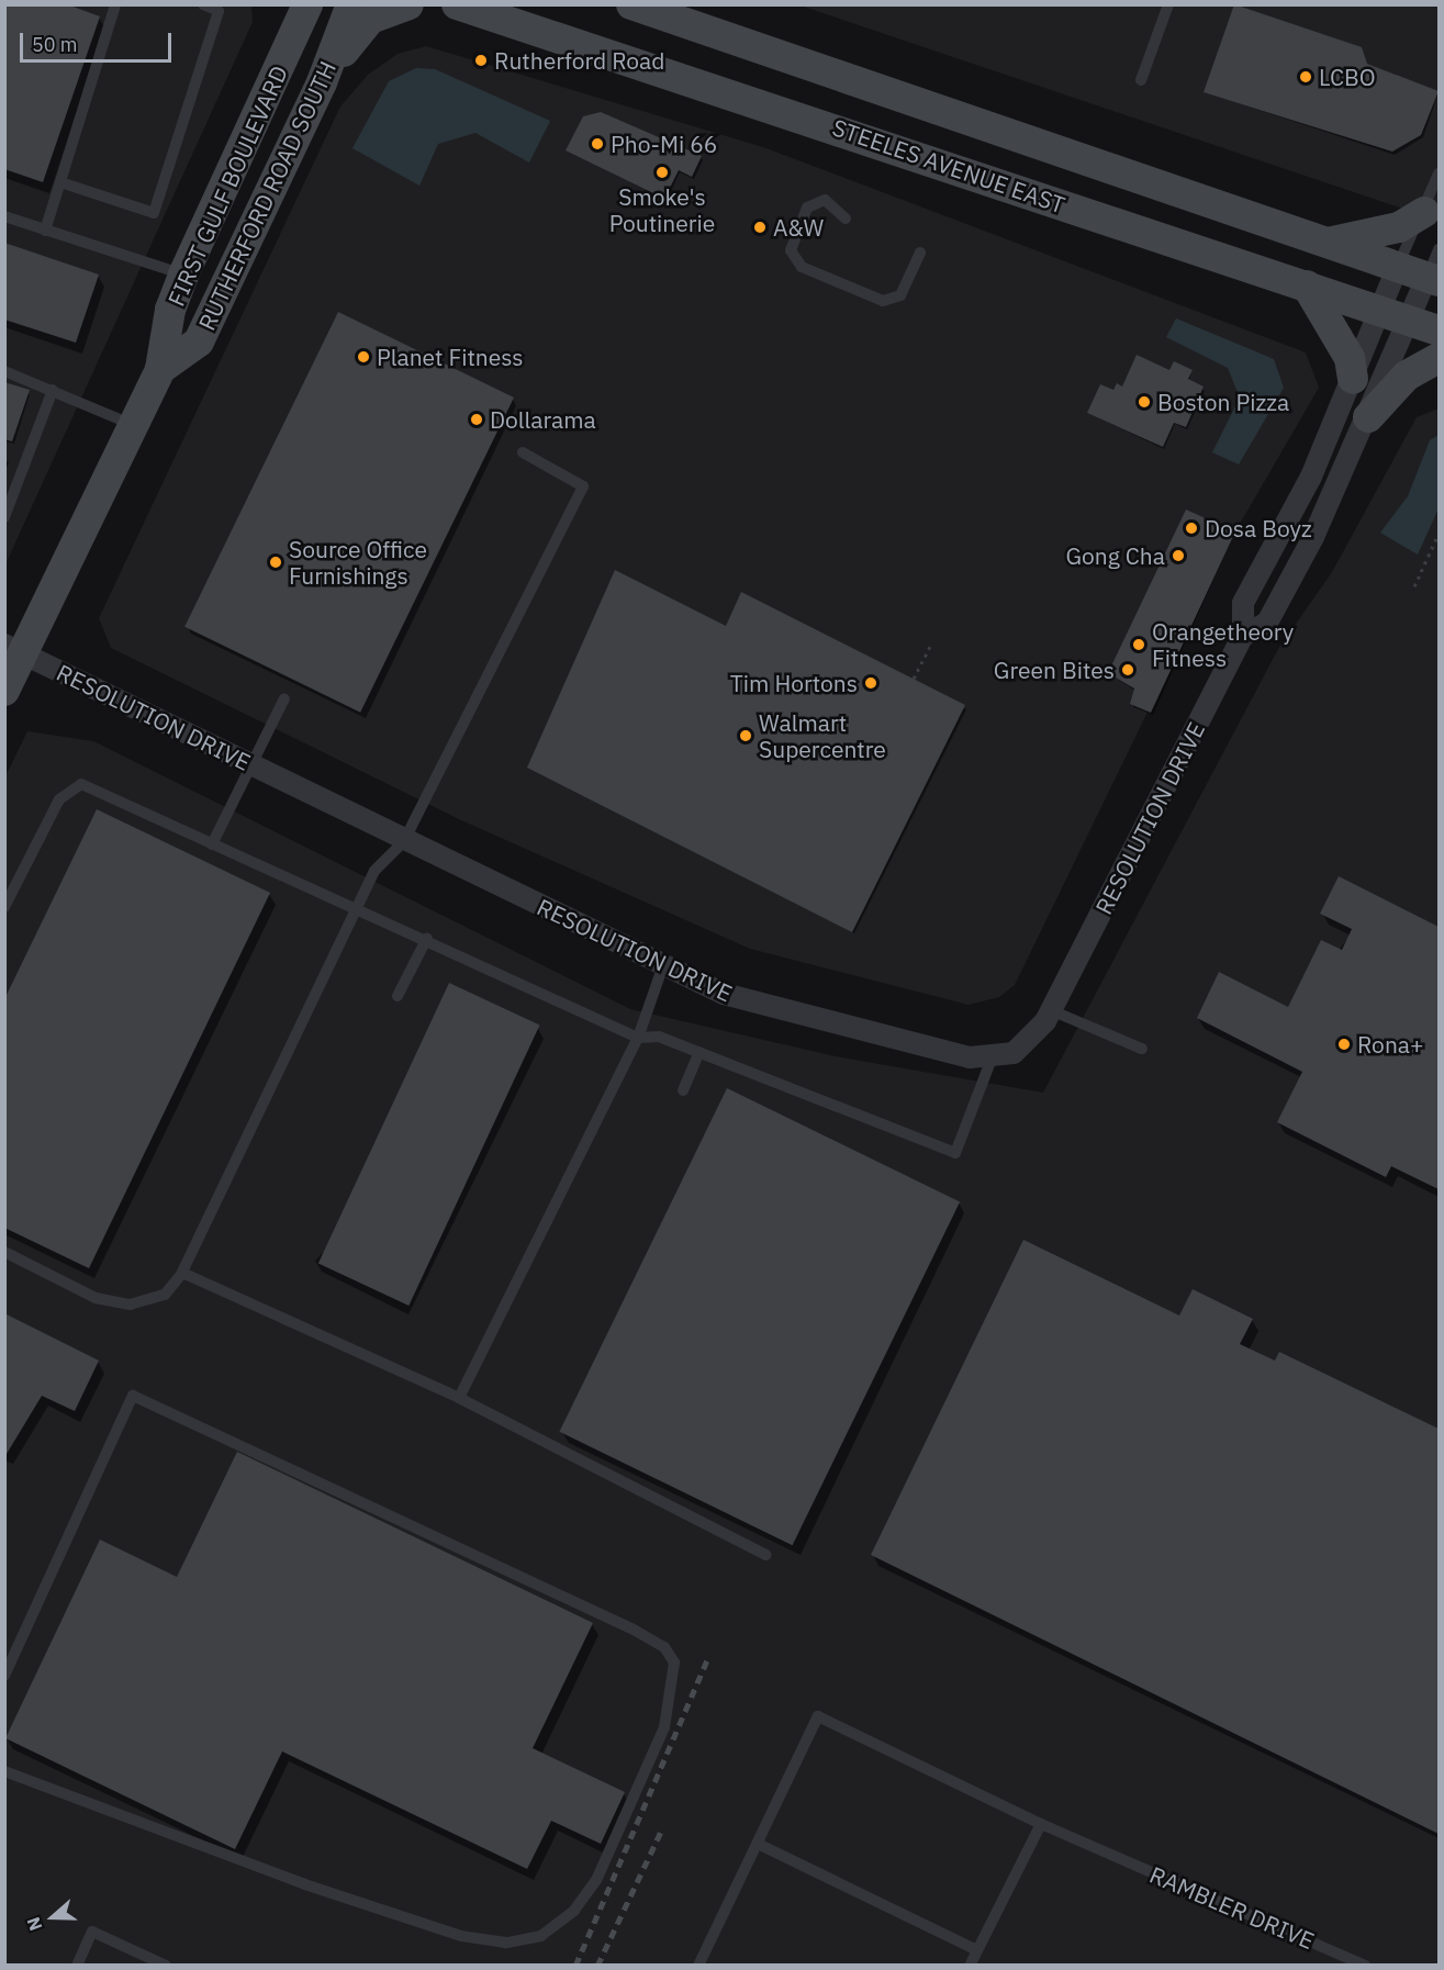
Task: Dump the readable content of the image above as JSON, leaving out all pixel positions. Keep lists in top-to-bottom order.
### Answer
{
  "streets": {
    "main road": ["STEELES AVENUE EAST", "FIRST GULF BOULEVARD", "RUTHERFORD ROAD SOUTH"],
    "street": ["RESOLUTION DRIVE"],
    "lane": ["RAMBLER DRIVE"]
  },
  "crossings": [
    ["STEELES AVENUE EAST", "RESOLUTION DRIVE"],
    ["FIRST GULF BOULEVARD", "RUTHERFORD ROAD SOUTH"],
    ["RUTHERFORD ROAD SOUTH", "RESOLUTION DRIVE"]
  ],
  "places": [
    "Rutherford Road",
    "LCBO",
    "Pho-Mi 66",
    "Smoke's Poutinerie",
    "A&W",
    "Planet Fitness",
    "Boston Pizza",
    "Dollarama",
    "Dosa Boyz",
    "Gong Cha",
    "Source Office Furnishings",
    "Orangetheory Fitness",
    "Green Bites",
    "Tim Hortons",
    "Walmart Supercentre",
    "Rona+"
  ],
  "scale_bar": "50 m",
  "north": "left"
}
